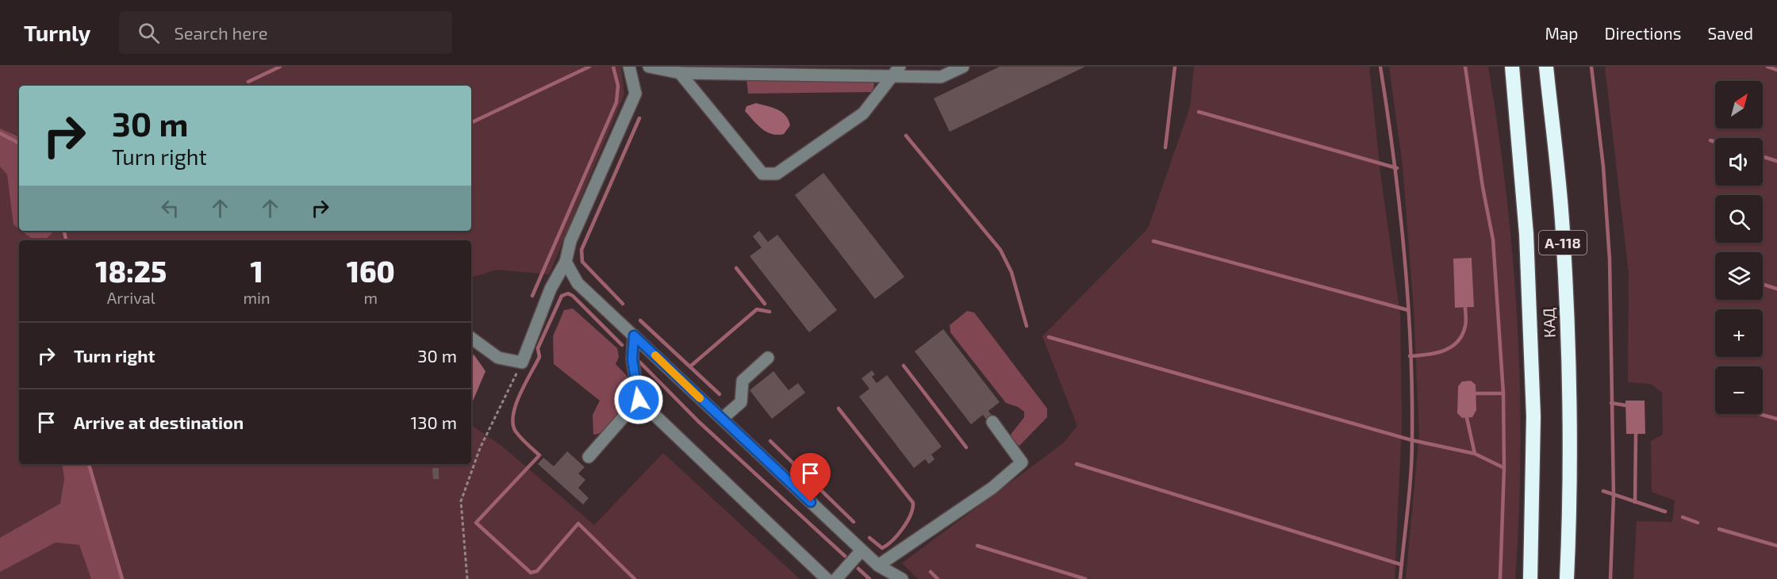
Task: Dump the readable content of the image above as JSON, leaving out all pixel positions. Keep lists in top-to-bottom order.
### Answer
{
  "streets": {
    "highway": ["А-118", "КАД"]
  },
  "north": "top right",
  "page": {
    "header": "Turnly",
    "search": "Search here",
    "nav": ["Map", "Directions", "Saved"],
    "map_buttons": ["+", "−"],
    "turn": ["30 m", "Turn right"],
    "eta": [
      "18:25",
      "Arrival",
      "1",
      "min",
      "160",
      "m"
    ],
    "list": [
      {
        "name": "Turn right",
        "value": "30 m"
      },
      {
        "name": "Arrive at destination",
        "value": "130 m"
      }
    ]
  }
}
